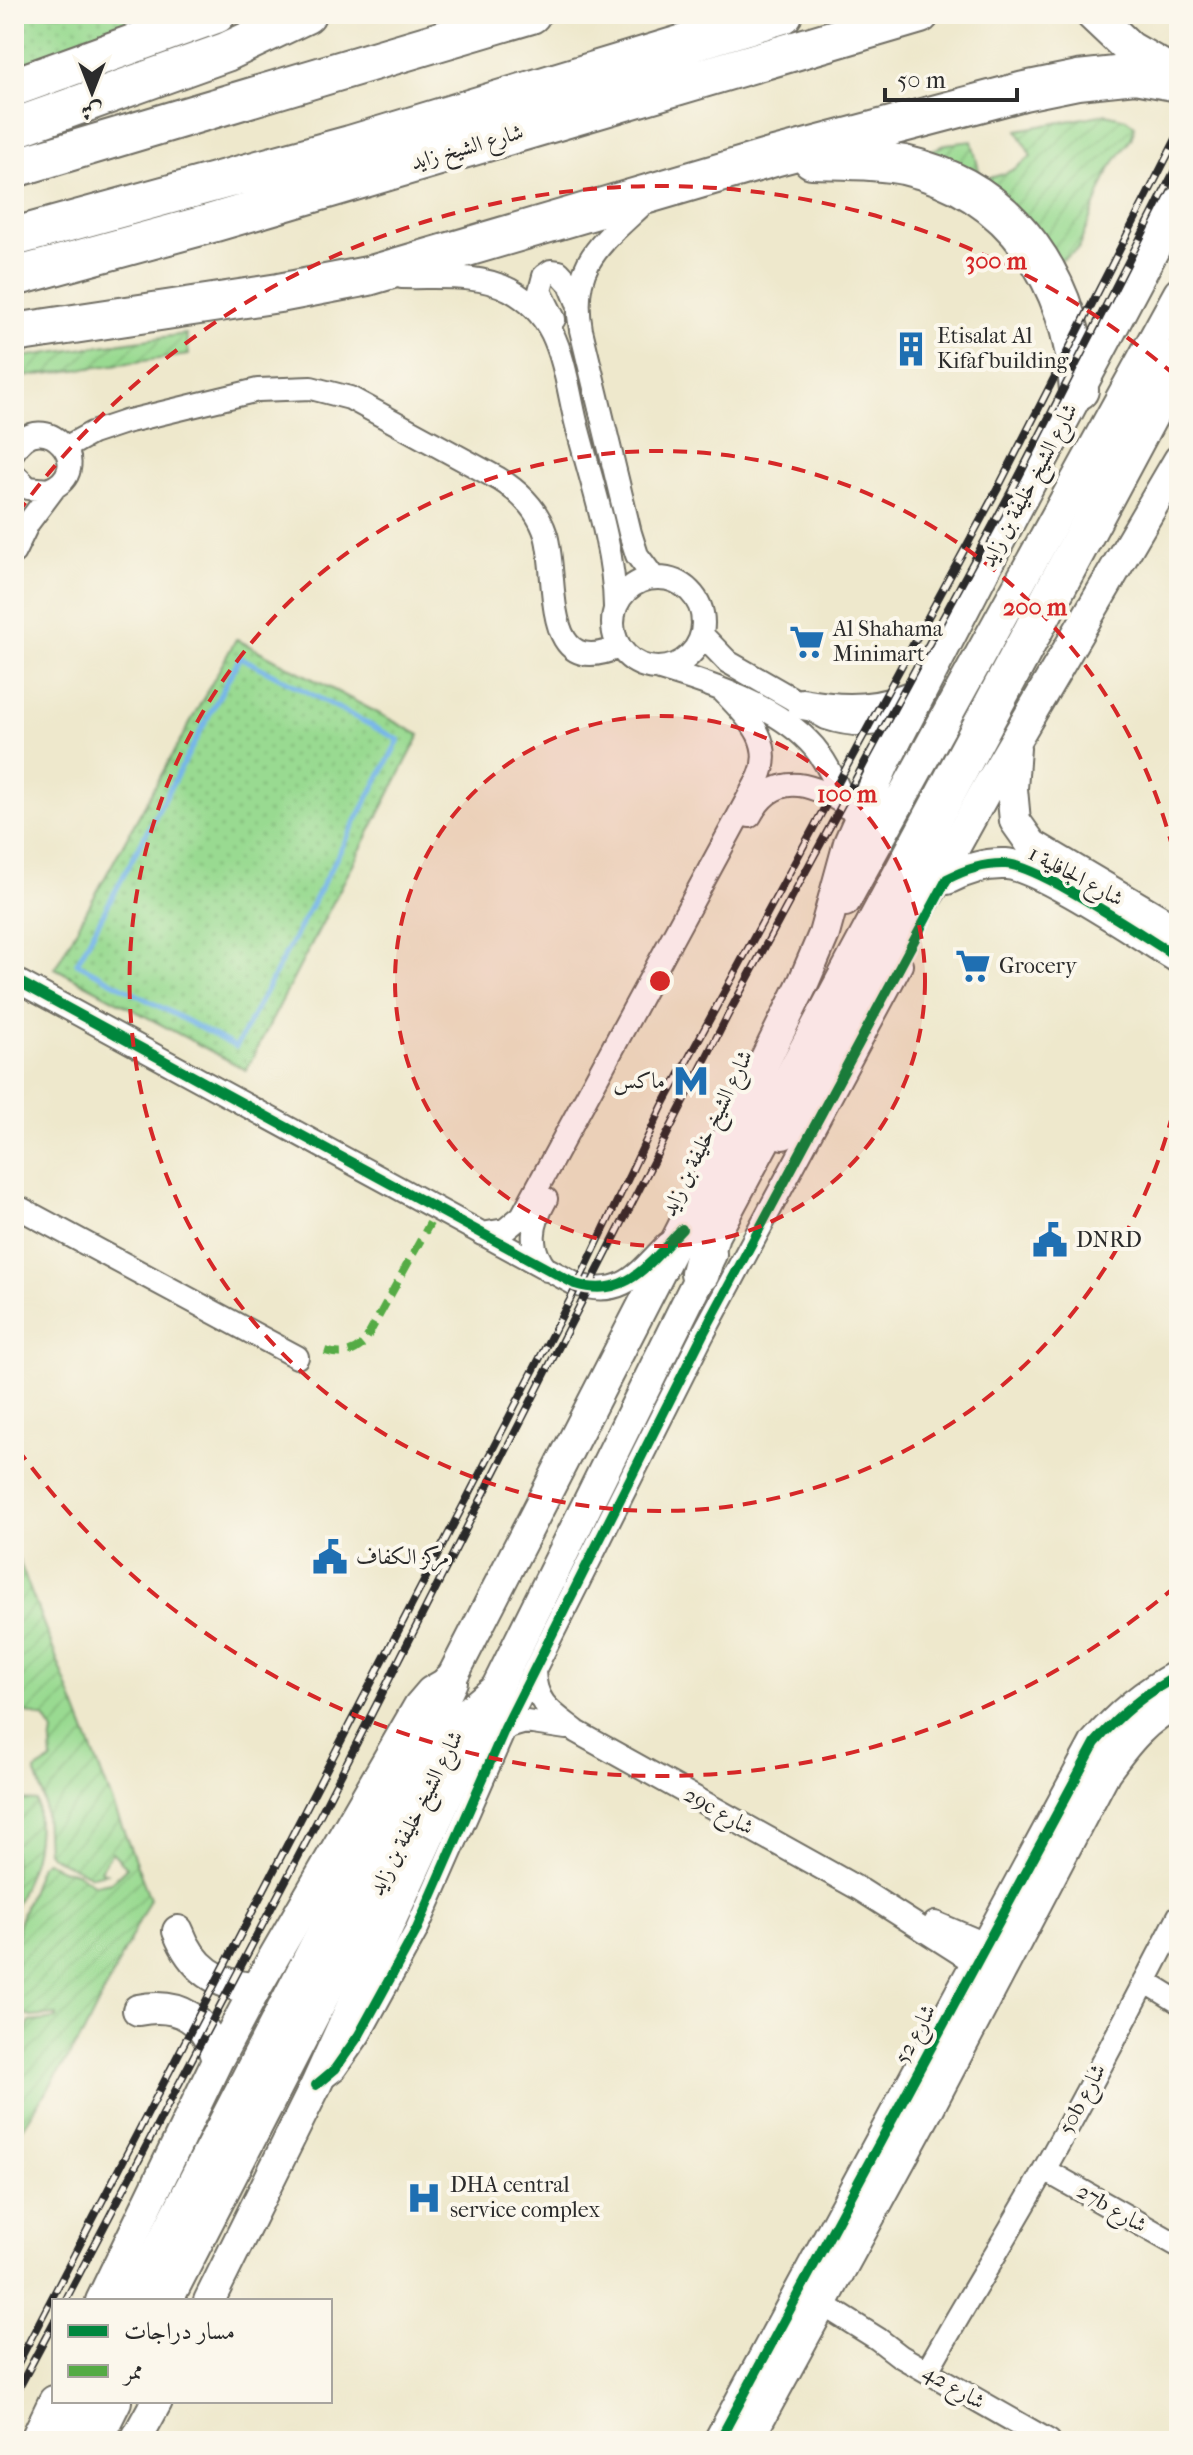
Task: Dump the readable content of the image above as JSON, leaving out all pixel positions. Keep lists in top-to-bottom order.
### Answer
{
  "streets": {
    "highway": ["شارع الشيخ زايد"],
    "main road": ["شارع الشيخ خليفة بن زايد", "شارع الجافلية 1", "شارع 52"],
    "street": [
      "29c شارع",
      "50b شارع",
      "27b شارع",
      "شارع 42"
    ]
  },
  "crossings": [
    ["شارع الشيخ خليفة بن زايد", "شارع الجافلية 1"],
    ["29c شارع", "شارع 52"],
    ["شارع 52", "شارع 42"],
    ["50b شارع", "27b شارع"],
    ["50b شارع", "شارع 42"]
  ],
  "places": {
    "building": ["Etisalat Al Kifaf building"],
    "supermarket": ["Al Shahama Minimart", "Grocery"],
    "metro station": ["ماكس"],
    "public building": ["DNRD", "مركز الكفاف"],
    "hospital": ["DHA central service complex"]
  },
  "legend": ["مسار دراجات", "ممر"],
  "scale_bar": "50 m",
  "north": "bottom",
  "rings": ["300 m", "200 m", "100 m"]
}
